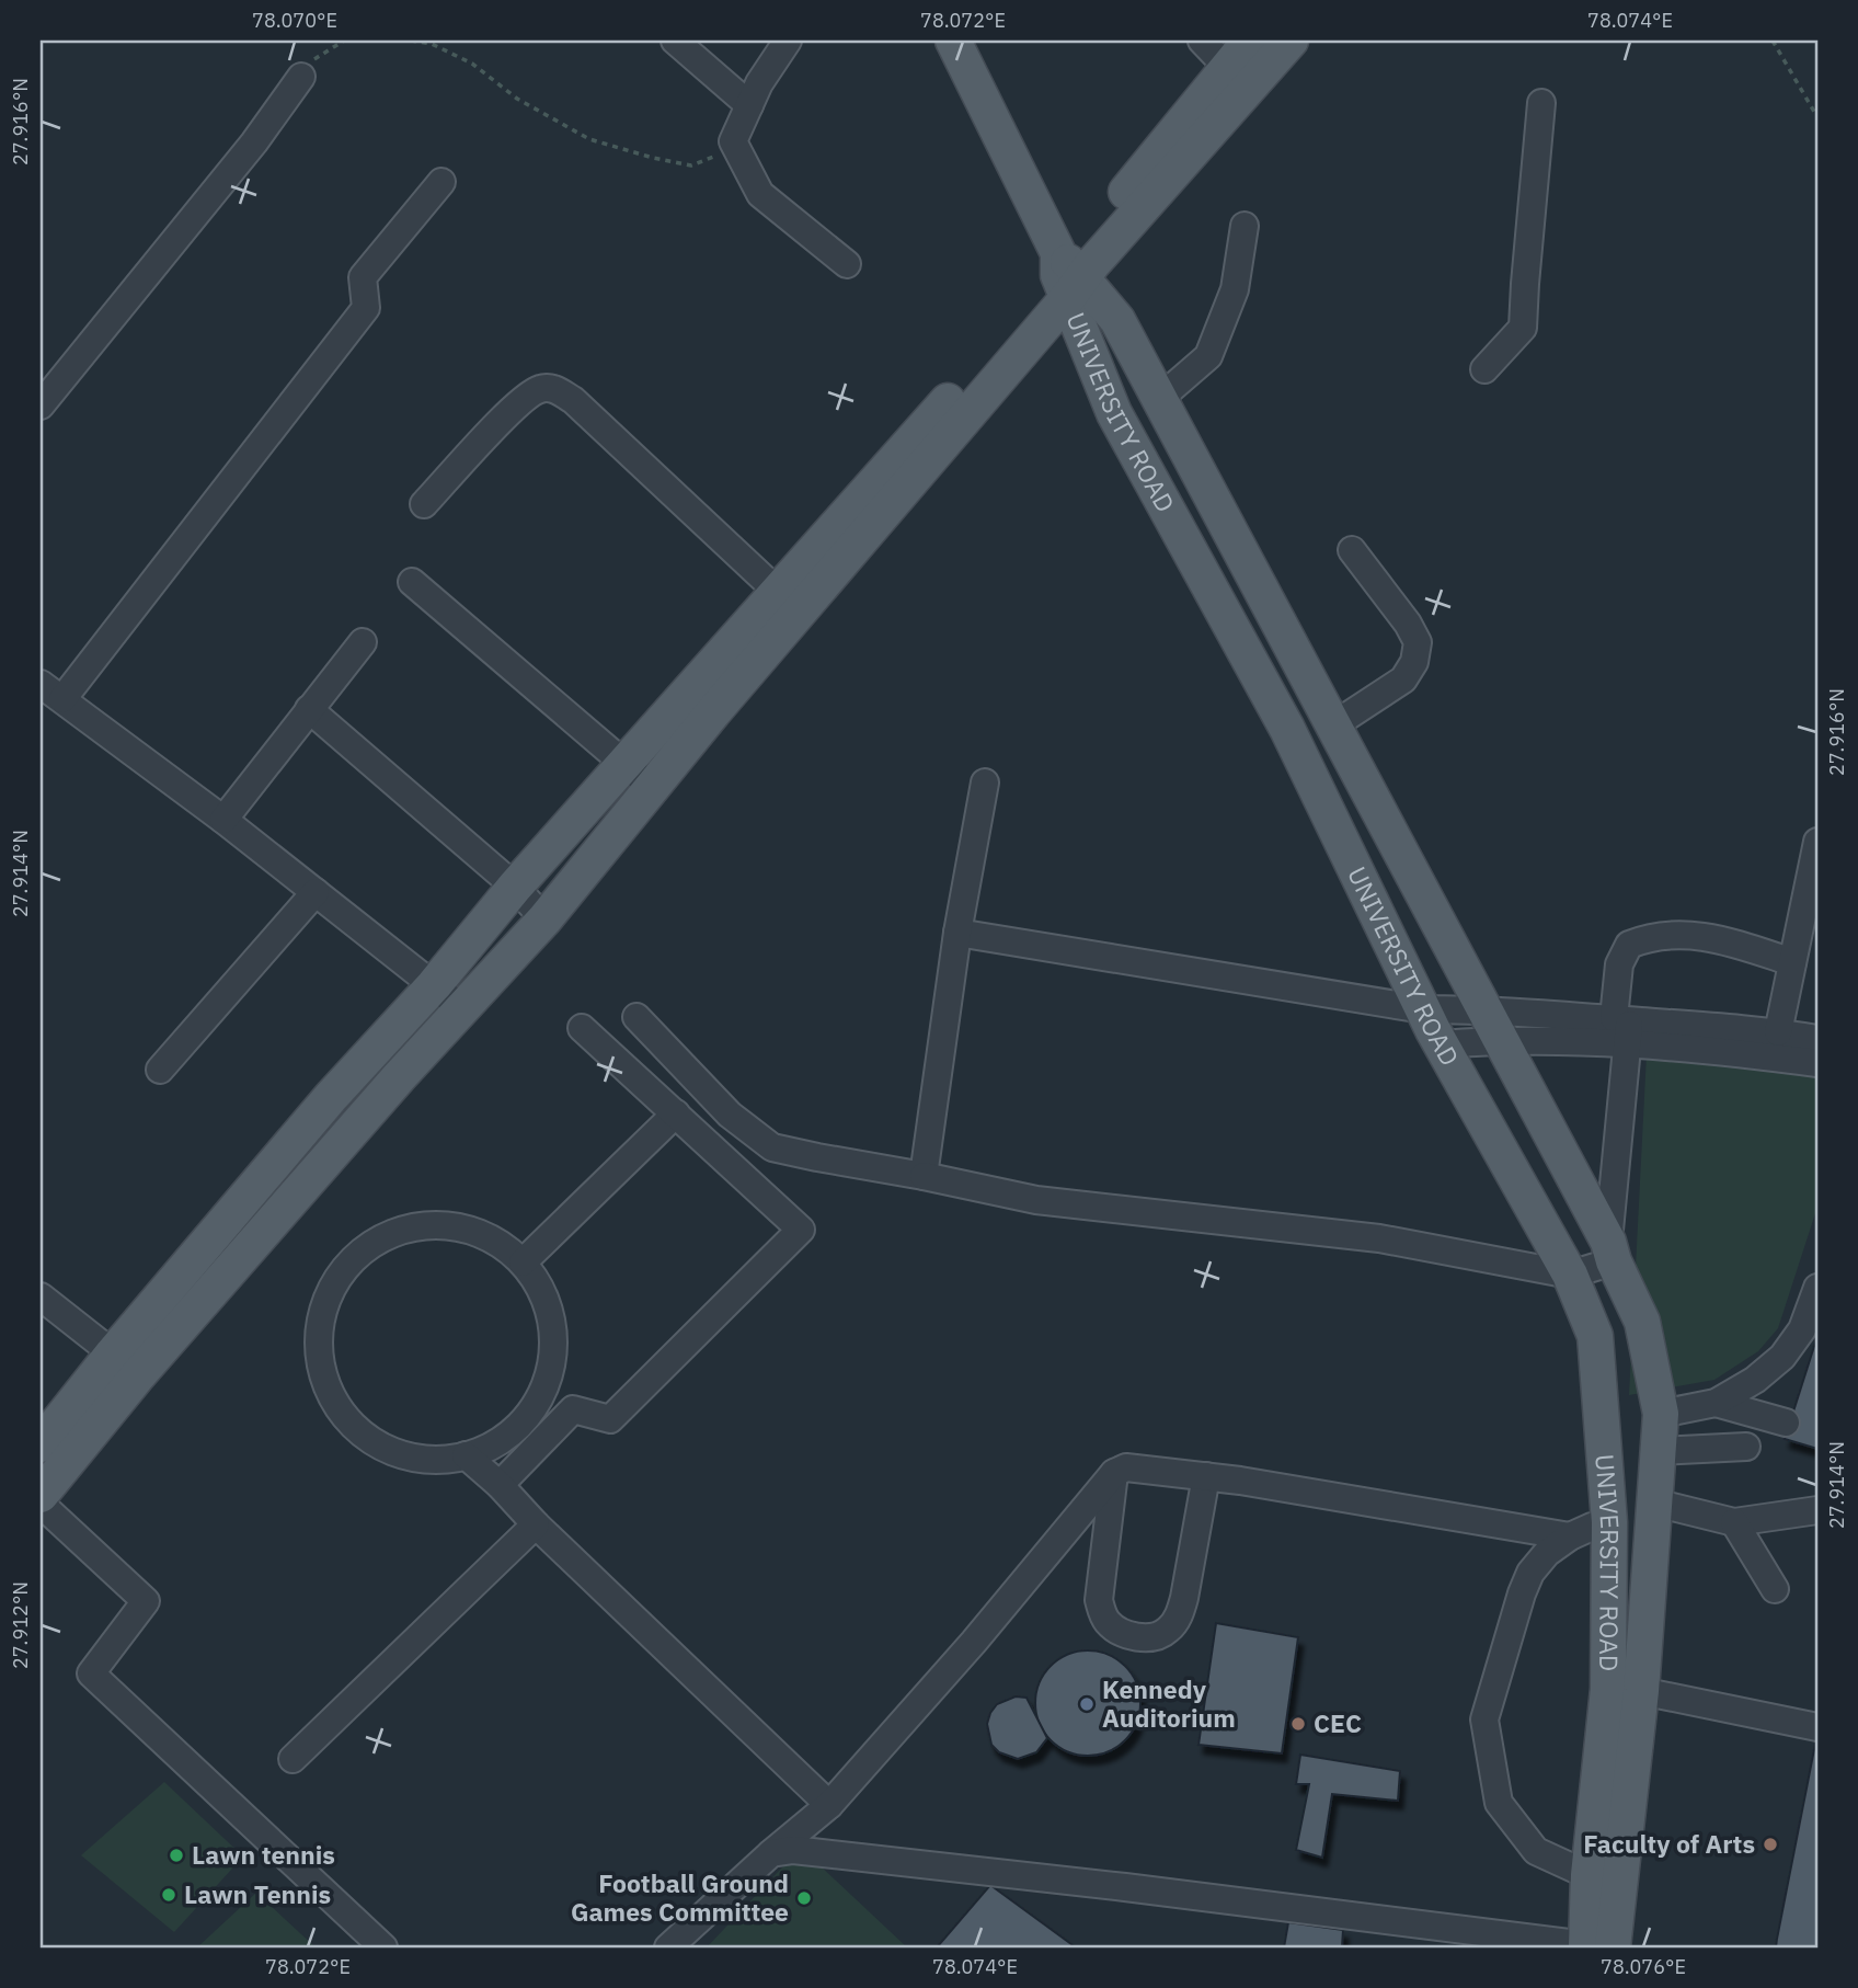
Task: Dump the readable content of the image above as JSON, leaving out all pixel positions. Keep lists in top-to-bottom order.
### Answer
{
  "streets": {
    "main road": ["UNIVERSITY ROAD"]
  },
  "places": [
    "Kennedy Auditorium",
    "CEC",
    "Faculty of Arts",
    "Lawn tennis",
    "Lawn Tennis",
    "Football Ground Games Committee"
  ],
  "coordinates": [
    "78.070°E",
    "78.072°E",
    "78.074°E",
    "27.916°N",
    "27.914°N",
    "27.912°N",
    "78.076°E"
  ]
}
